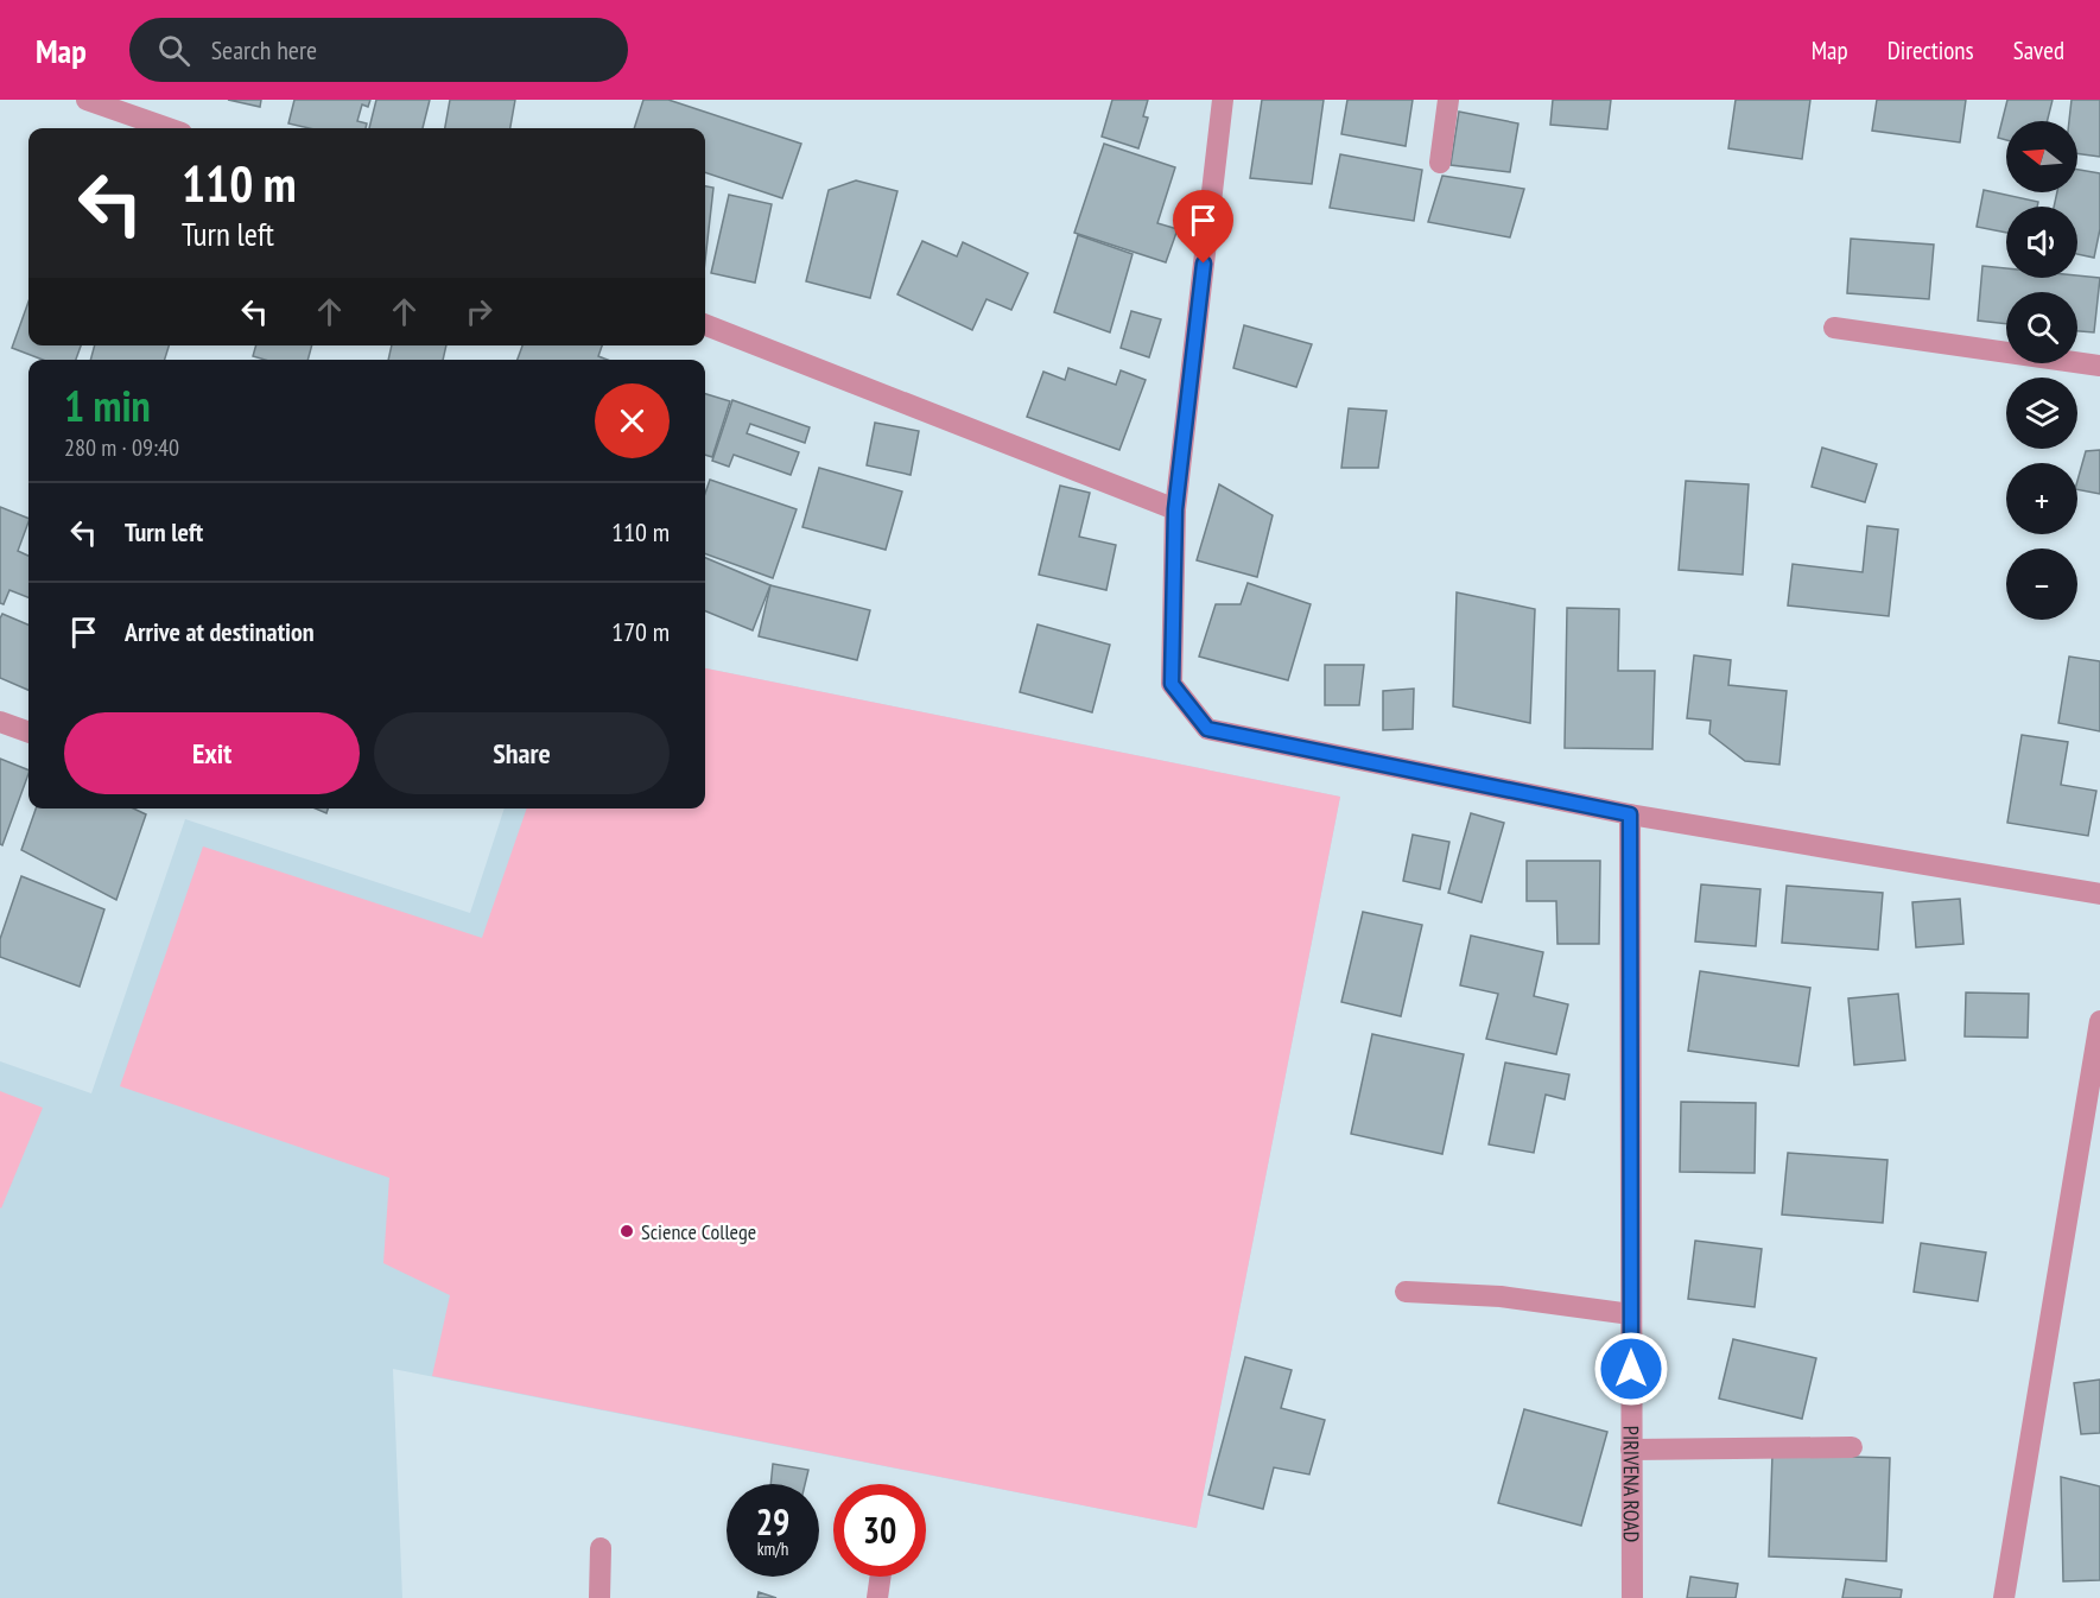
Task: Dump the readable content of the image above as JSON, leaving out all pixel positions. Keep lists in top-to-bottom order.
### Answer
{
  "streets": {
    "street": ["PIRIVENA ROAD"]
  },
  "places": ["Science College"],
  "north": "left",
  "page": {
    "header": "Map",
    "search": "Search here",
    "nav": ["Map", "Directions", "Saved"],
    "map_buttons": ["+", "−"],
    "turn": ["110 m", "Turn left"],
    "heading": ["1 min", "280 m · 09:40"],
    "list": [
      {
        "name": "Turn left",
        "value": "110 m"
      },
      {
        "name": "Arrive at destination",
        "value": "170 m"
      }
    ],
    "buttons": ["Exit", "Share"],
    "speed": "29 km/h",
    "limit": "30"
  }
}
